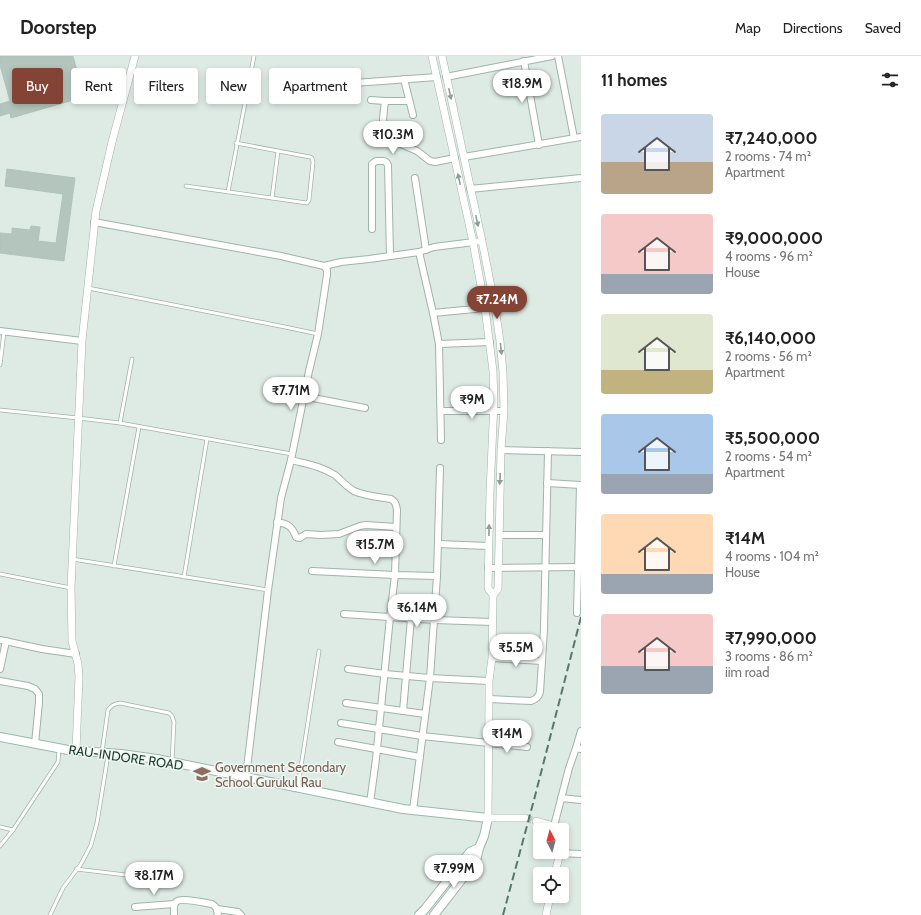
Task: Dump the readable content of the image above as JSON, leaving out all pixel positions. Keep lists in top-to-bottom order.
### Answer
{
  "streets": {
    "main road": ["RAU-INDORE ROAD"]
  },
  "places": {
    "school or university": ["Government Secondary School Gurukul Rau"]
  },
  "north": "top",
  "page": {
    "header": "Doorstep",
    "nav": ["Map", "Directions", "Saved"],
    "heading": "11 homes",
    "chip": [
      "Buy",
      "Rent",
      "Filters",
      "New",
      "Apartment"
    ],
    "price": [
      "₹18.9M",
      "₹10.3M",
      "₹7.24M",
      "₹7.71M",
      "₹9M",
      "₹15.7M",
      "₹6.14M",
      "₹5.5M",
      "₹14M",
      "₹7.99M",
      "₹8.17M"
    ],
    "list": [
      {
        "name": "₹7,240,000",
        "note": "2 rooms · 74 m² · Apartment"
      },
      {
        "name": "₹9,000,000",
        "note": "4 rooms · 96 m² · House"
      },
      {
        "name": "₹6,140,000",
        "note": "2 rooms · 56 m² · Apartment"
      },
      {
        "name": "₹5,500,000",
        "note": "2 rooms · 54 m² · Apartment"
      },
      {
        "name": "₹14M",
        "note": "4 rooms · 104 m² · House"
      },
      {
        "name": "₹7,990,000",
        "note": "3 rooms · 86 m² · iim road"
      }
    ]
  }
}
